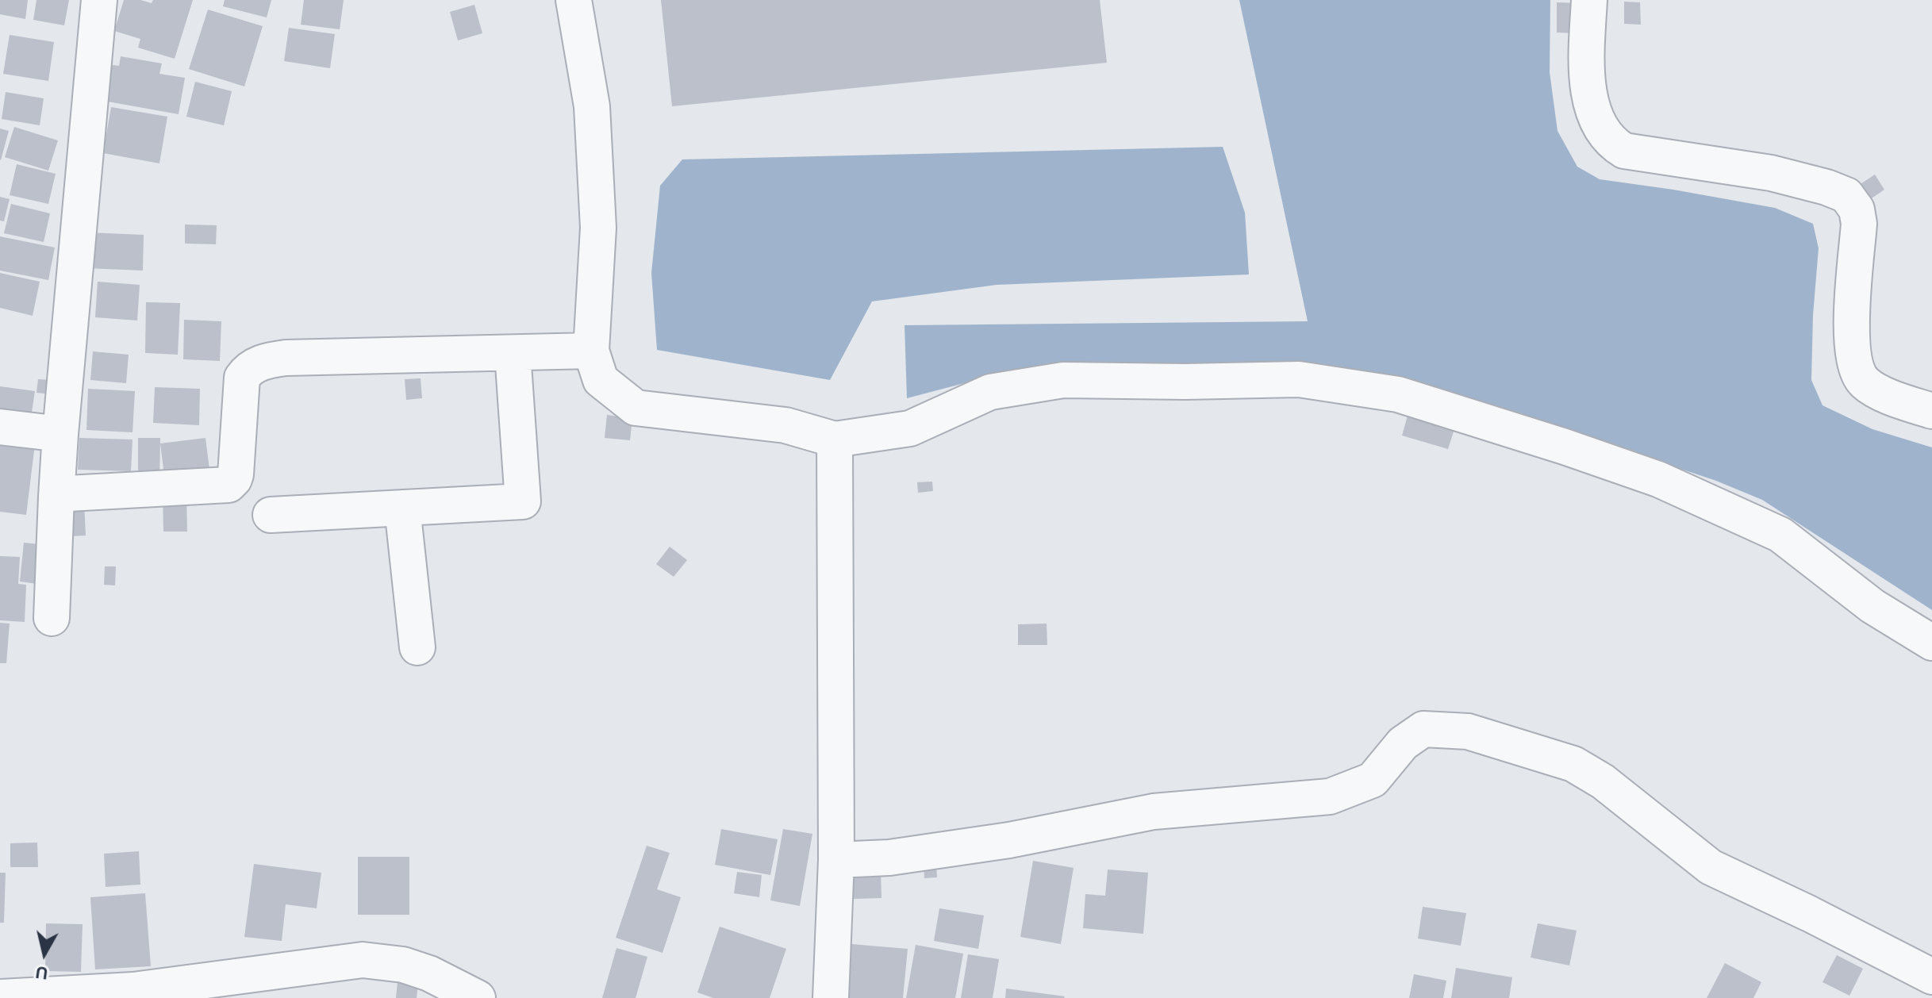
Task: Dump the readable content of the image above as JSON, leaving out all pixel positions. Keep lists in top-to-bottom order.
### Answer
{
  "north": "bottom"
}
